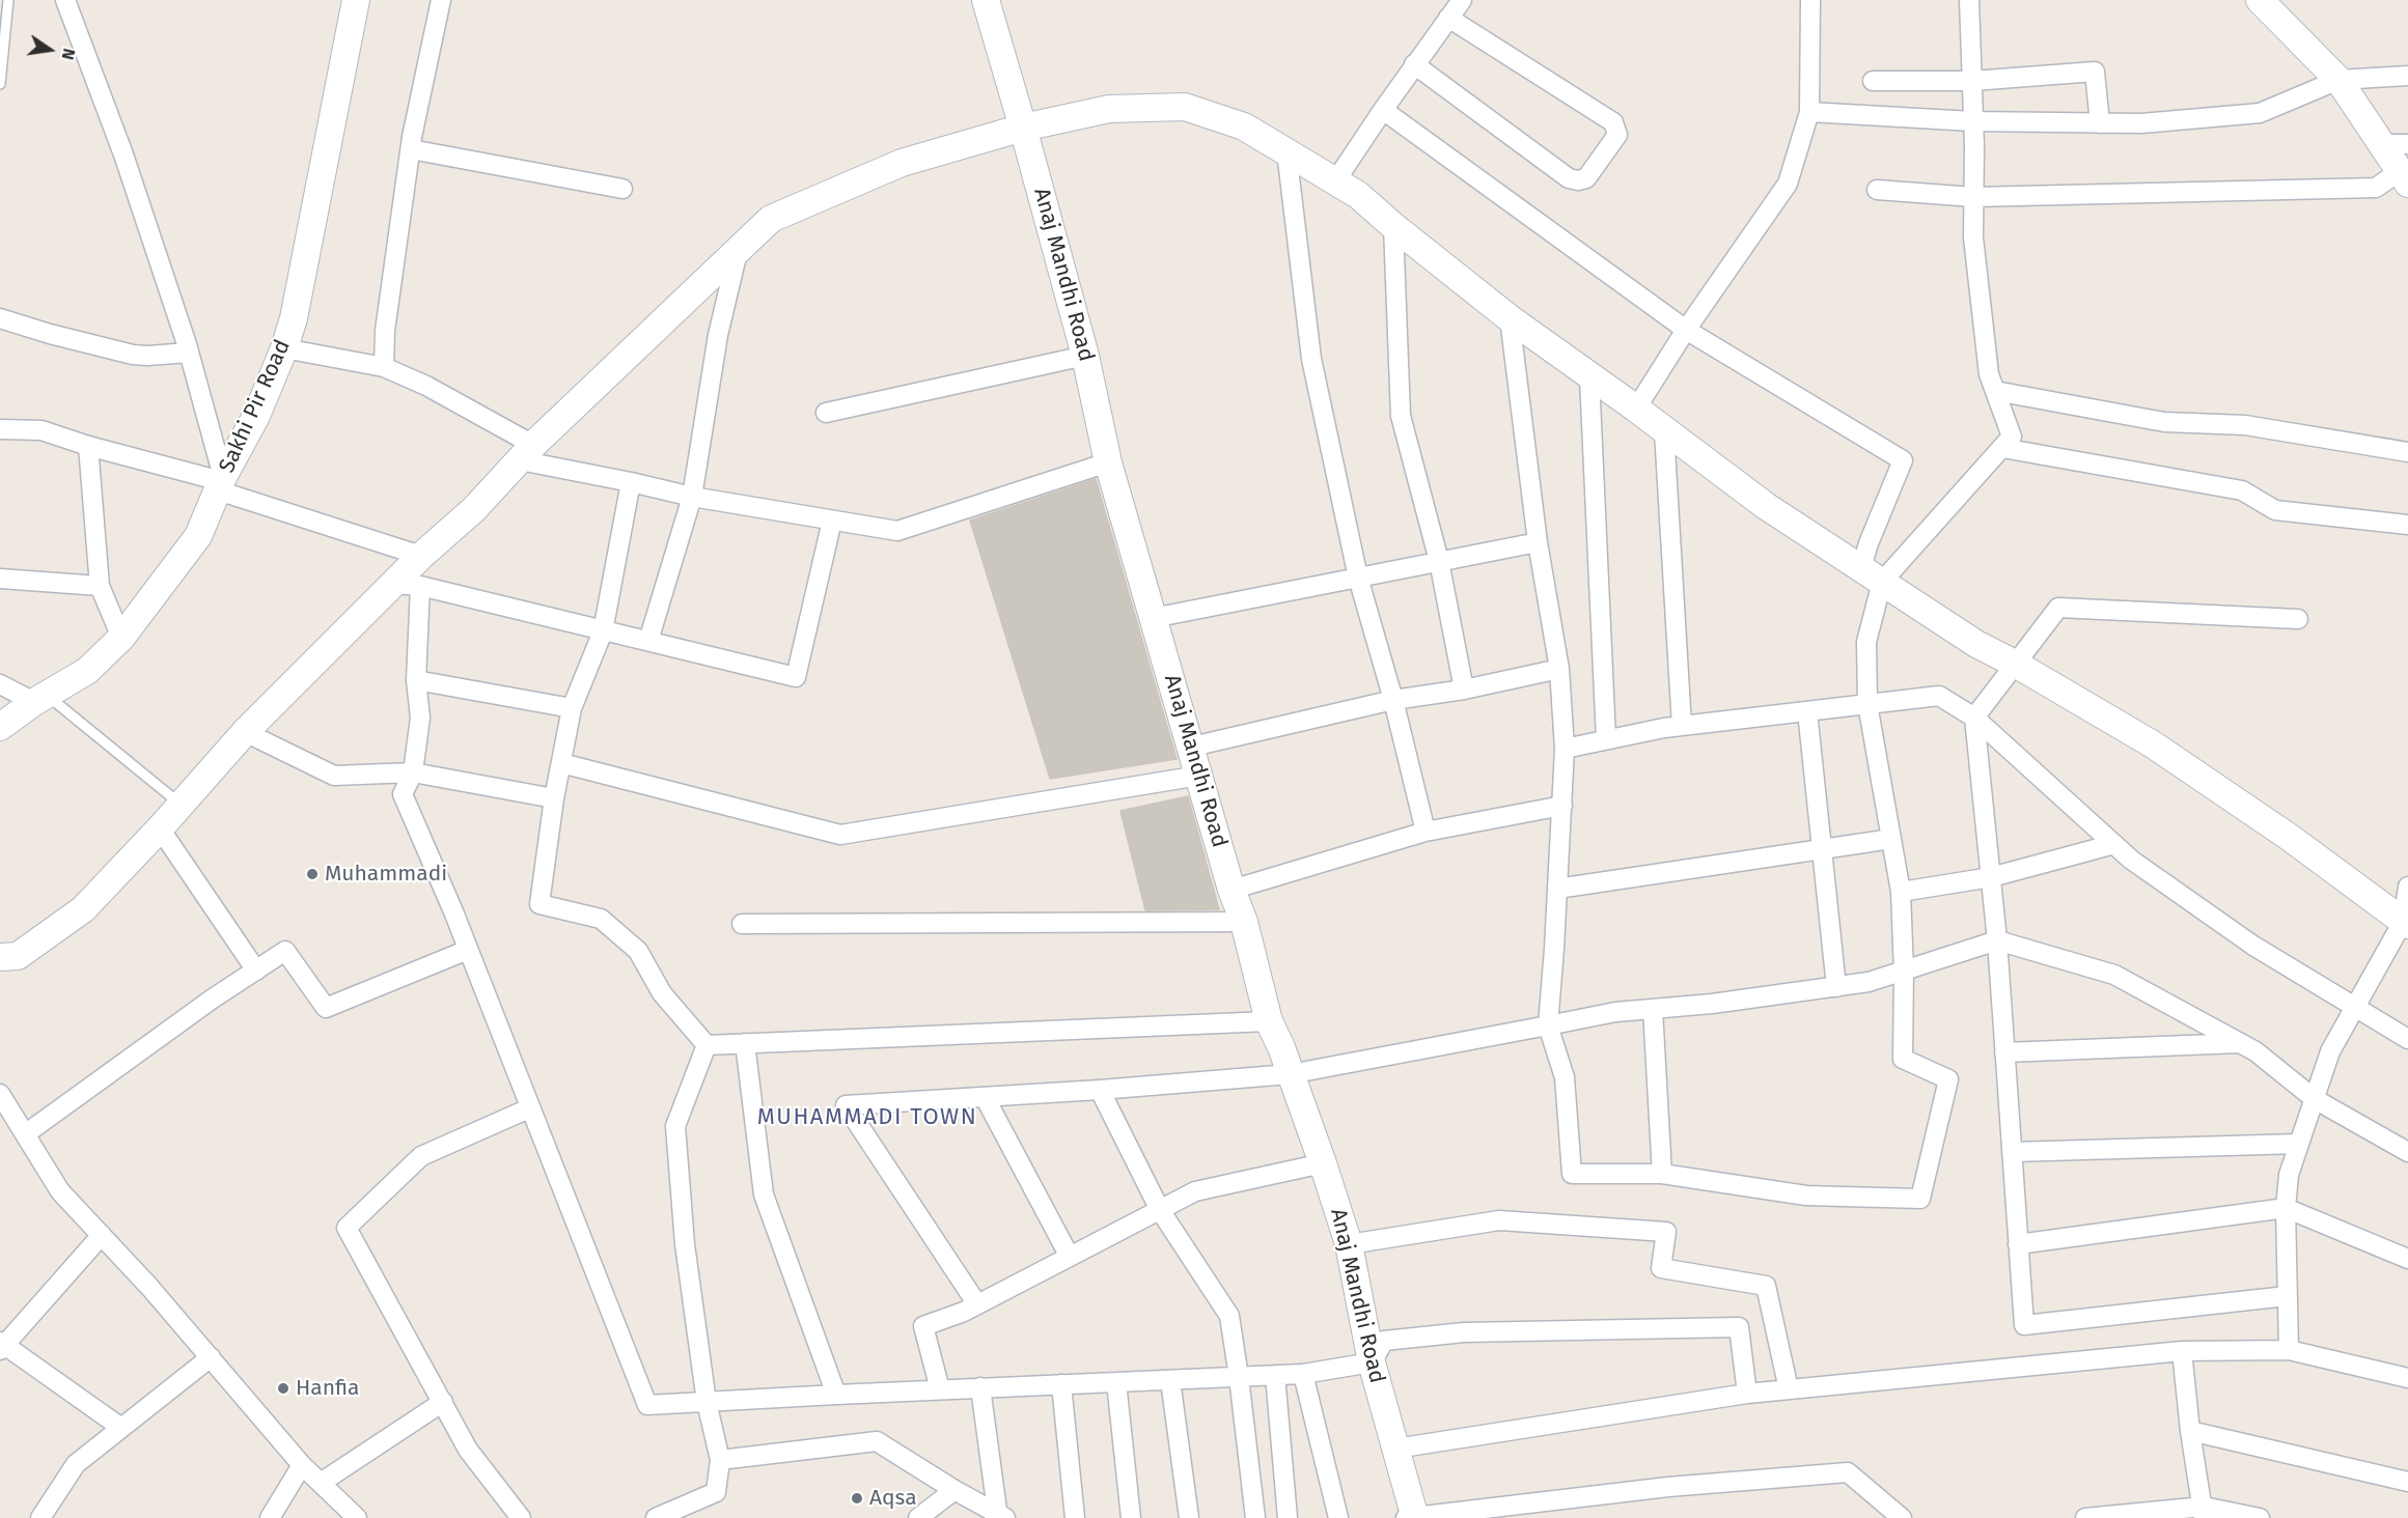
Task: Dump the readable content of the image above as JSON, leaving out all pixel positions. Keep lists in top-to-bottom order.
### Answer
{
  "streets": {
    "street": ["Anaj Mandhi Road", "Sakhi Pir Road"]
  },
  "districts": ["MUHAMMADI TOWN"],
  "places": ["Muhammadi", "Hanfia", "Aqsa"],
  "north": "right"
}
